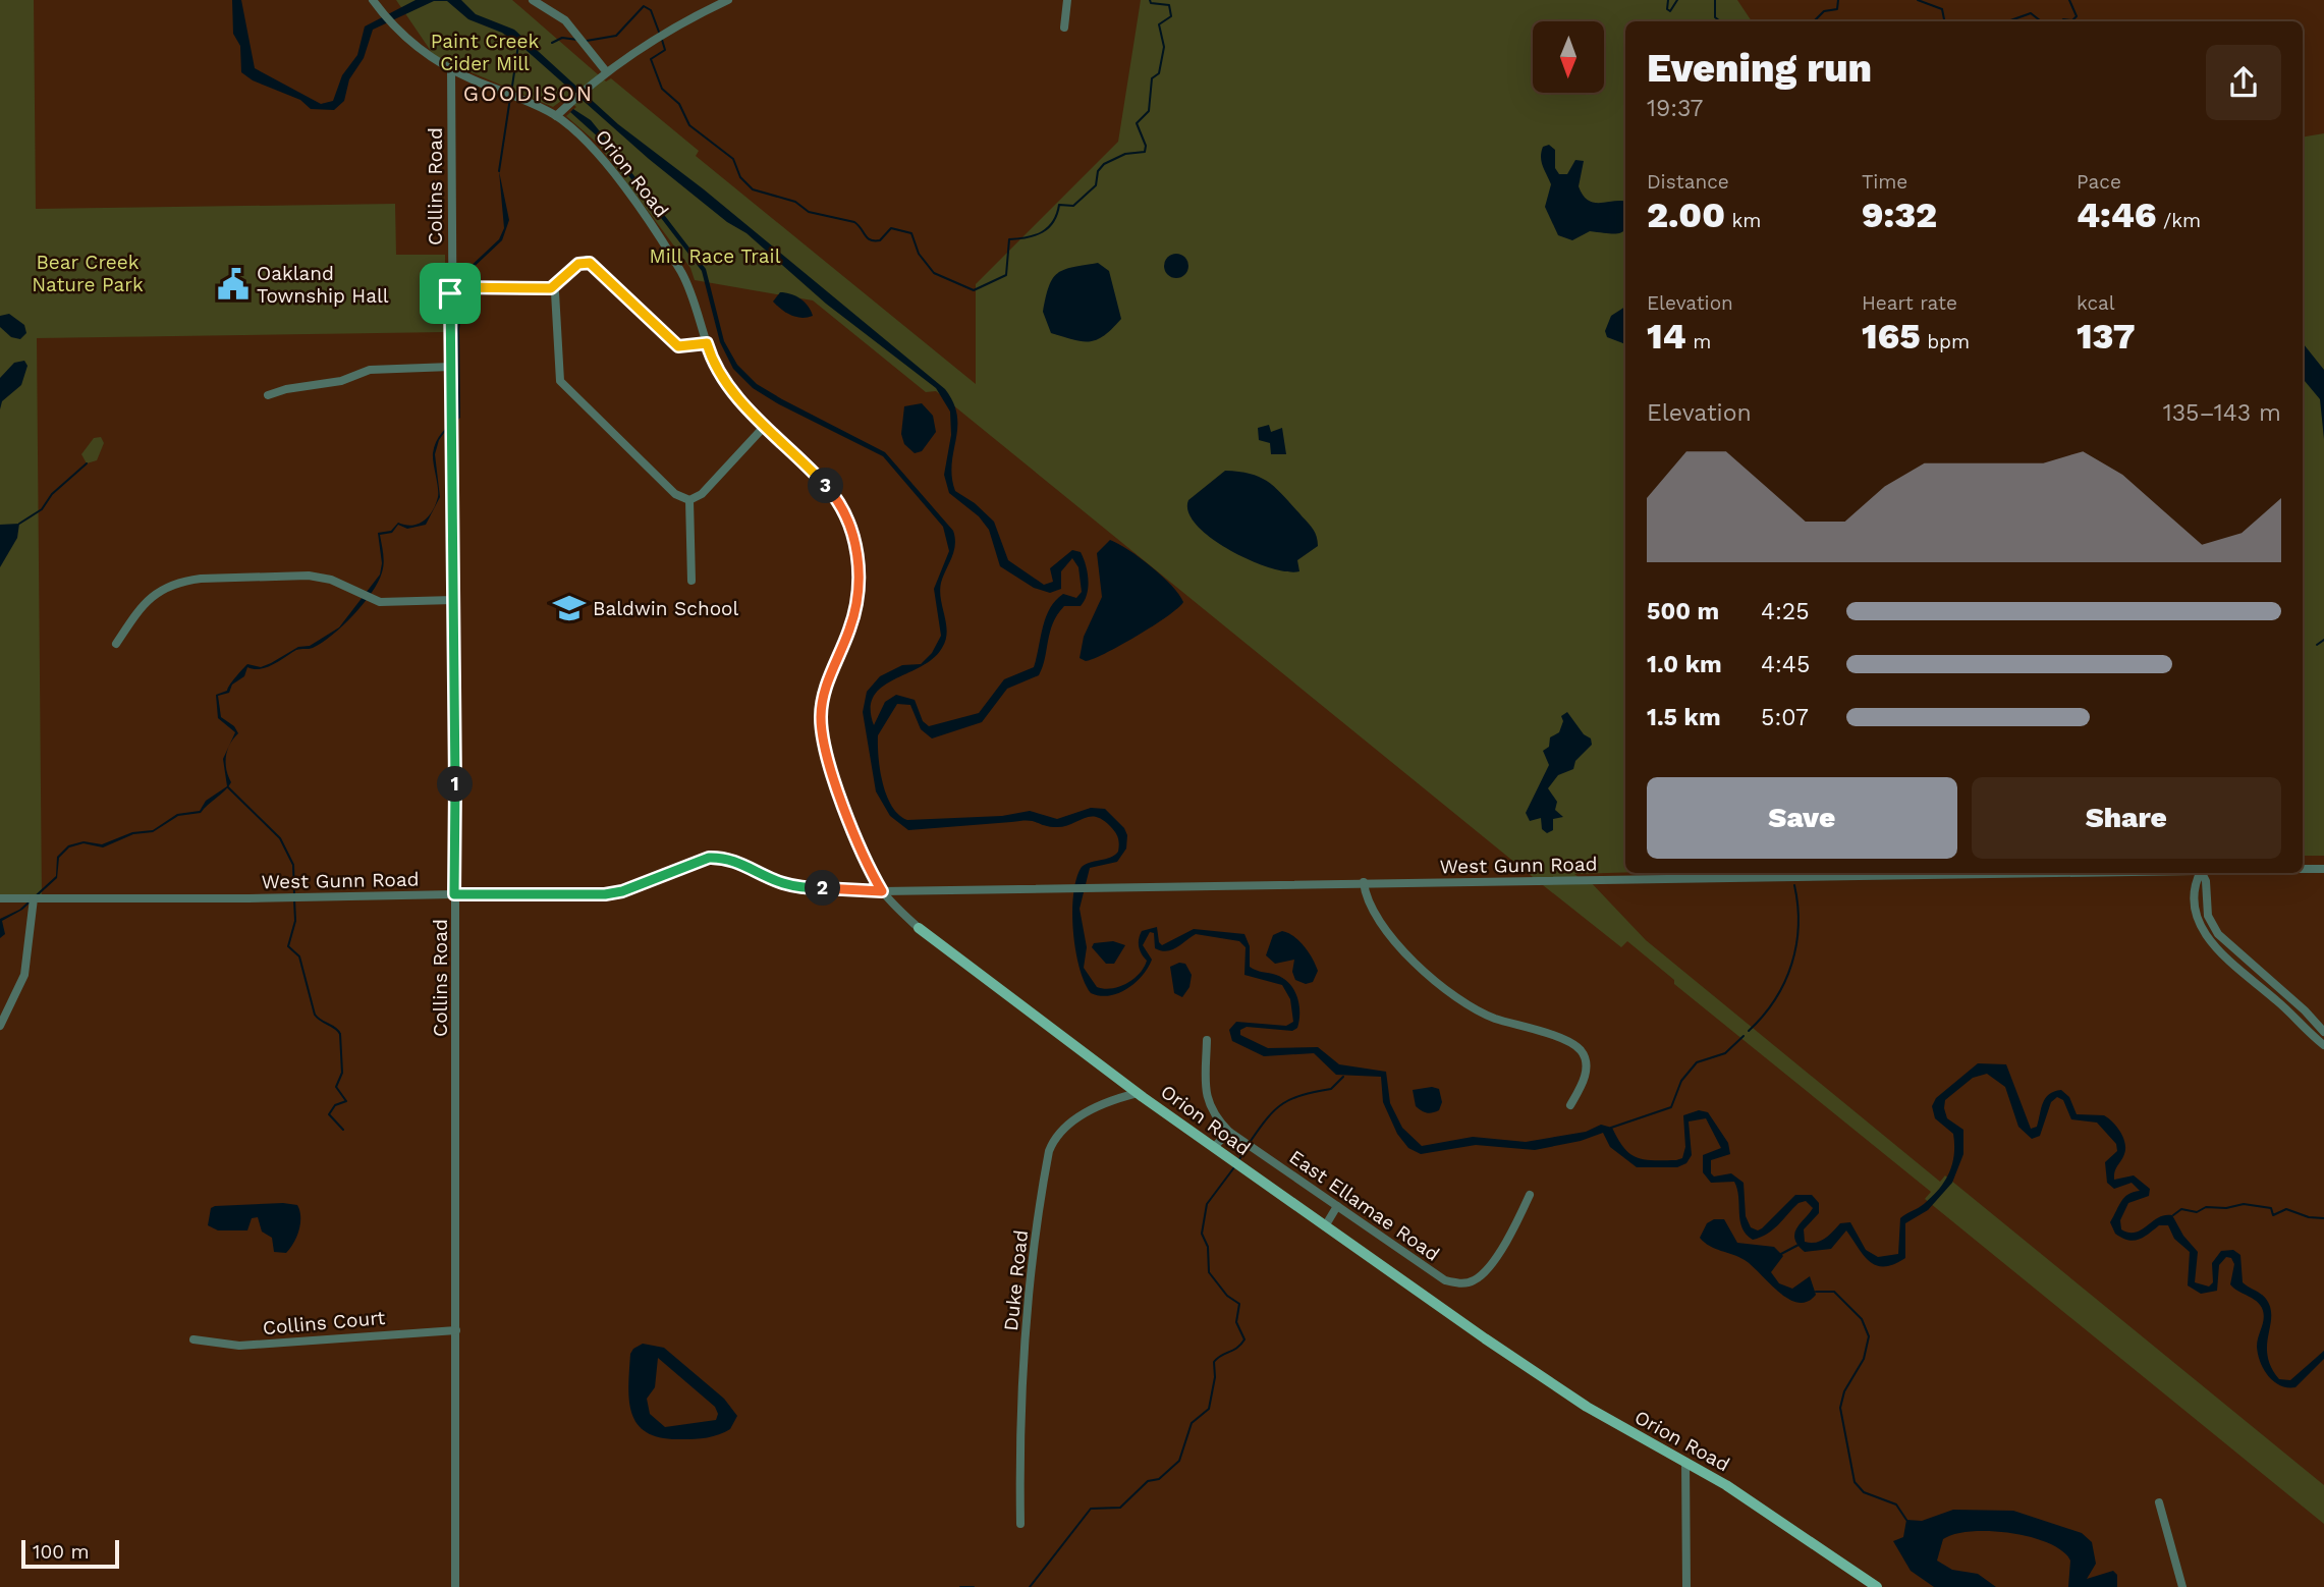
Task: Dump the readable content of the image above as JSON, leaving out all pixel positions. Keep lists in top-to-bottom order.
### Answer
{
  "streets": {
    "main road": ["Orion Road"],
    "street": [
      "Collins Road",
      "West Gunn Road",
      "East Ellamae Road",
      "Duke Road",
      "Collins Court"
    ]
  },
  "crossings": [
    ["Orion Road", "Collins Road"],
    ["Orion Road", "West Gunn Road"],
    ["Orion Road", "Duke Road"],
    ["Collins Road", "West Gunn Road"],
    ["Collins Road", "Collins Court"]
  ],
  "districts": ["GOODISON"],
  "parks": ["Paint Creek Cider Mill", "Mill Race Trail", "Bear Creek Nature Park"],
  "places": {
    "public building": ["Oakland Township Hall"],
    "school or university": ["Baldwin School"]
  },
  "scale_bar": "100 m",
  "north": "bottom",
  "page": {
    "heading": ["Evening run", "19:37"],
    "stats": [
      ["Distance", "2.00 km"],
      ["Time", "9:32"],
      ["Pace", "4:46 /km"],
      ["Elevation", "14 m"],
      ["Heart rate", "165 bpm"],
      ["kcal", "137"]
    ],
    "chart": ["Elevation", "135–143 m"],
    "pins": ["3", "1", "2"],
    "list": [
      {
        "name": "500 m",
        "note": "4:25"
      },
      {
        "name": "1.0 km",
        "note": "4:45"
      },
      {
        "name": "1.5 km",
        "note": "5:07"
      }
    ],
    "buttons": ["Save", "Share"],
    "scale": "100 m"
  }
}
